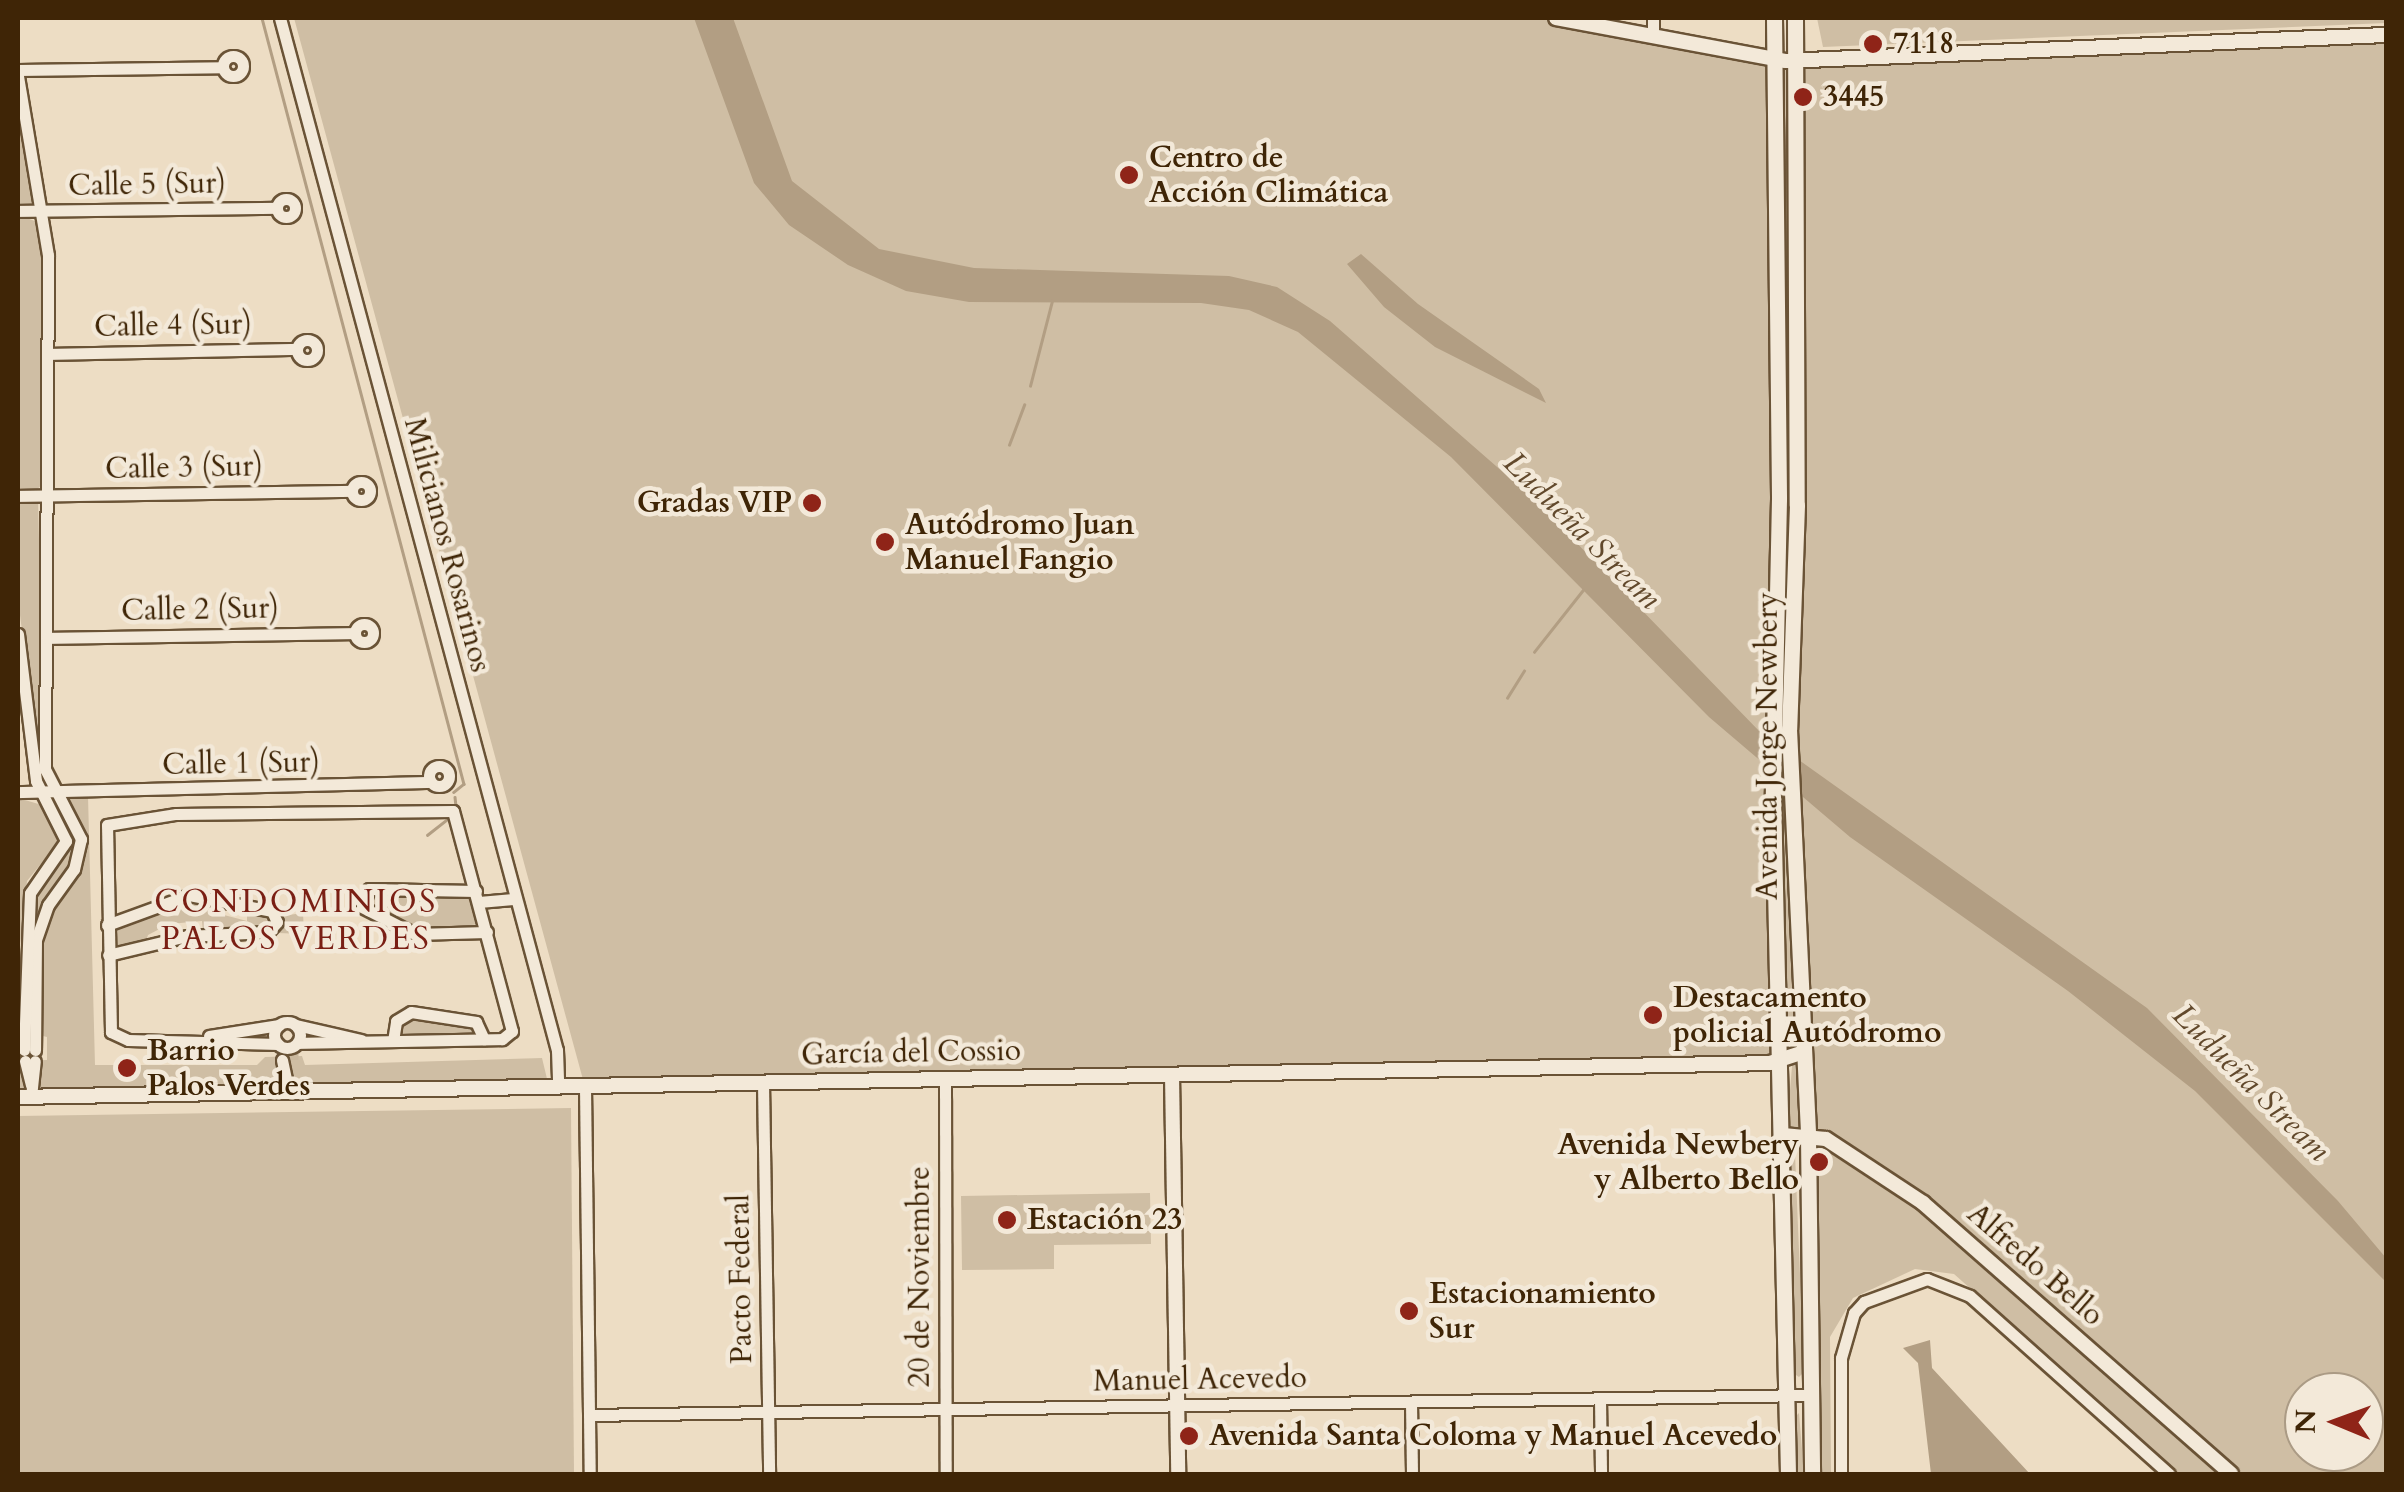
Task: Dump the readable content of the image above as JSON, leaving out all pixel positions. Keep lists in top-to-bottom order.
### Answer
{
  "streets": {
    "main road": ["Avenida Jorge Newbery"],
    "street": [
      "Calle 5 (Sur)",
      "Calle 4 (Sur)",
      "Calle 3 (Sur)",
      "Milicianos Rosarinos",
      "Calle 2 (Sur)",
      "Calle 1 (Sur)",
      "García del Cossio",
      "Alfredo Bello",
      "20 de Noviembre",
      "Pacto Federal",
      "Manuel Acevedo"
    ]
  },
  "crossings": [
    ["Milicianos Rosarinos", "García del Cossio"],
    ["Avenida Jorge Newbery", "García del Cossio"],
    ["Avenida Jorge Newbery", "Alfredo Bello"],
    ["Avenida Jorge Newbery", "Manuel Acevedo"],
    ["García del Cossio", "20 de Noviembre"],
    ["García del Cossio", "Pacto Federal"],
    ["20 de Noviembre", "Manuel Acevedo"],
    ["Pacto Federal", "Manuel Acevedo"]
  ],
  "districts": ["CONDOMINIOS PALOS VERDES"],
  "water": ["Ludueña Stream"],
  "places": [
    "7118",
    "3445",
    "Centro de Acción Climática",
    "Gradas VIP",
    "Autódromo Juan Manuel Fangio",
    "Destacamento policial Autódromo",
    "Barrio Palos Verdes",
    "Avenida Newbery y Alberto Bello",
    "Estación 23",
    "Estacionamiento Sur",
    "Avenida Santa Coloma y Manuel Acevedo"
  ],
  "north": "left"
}
